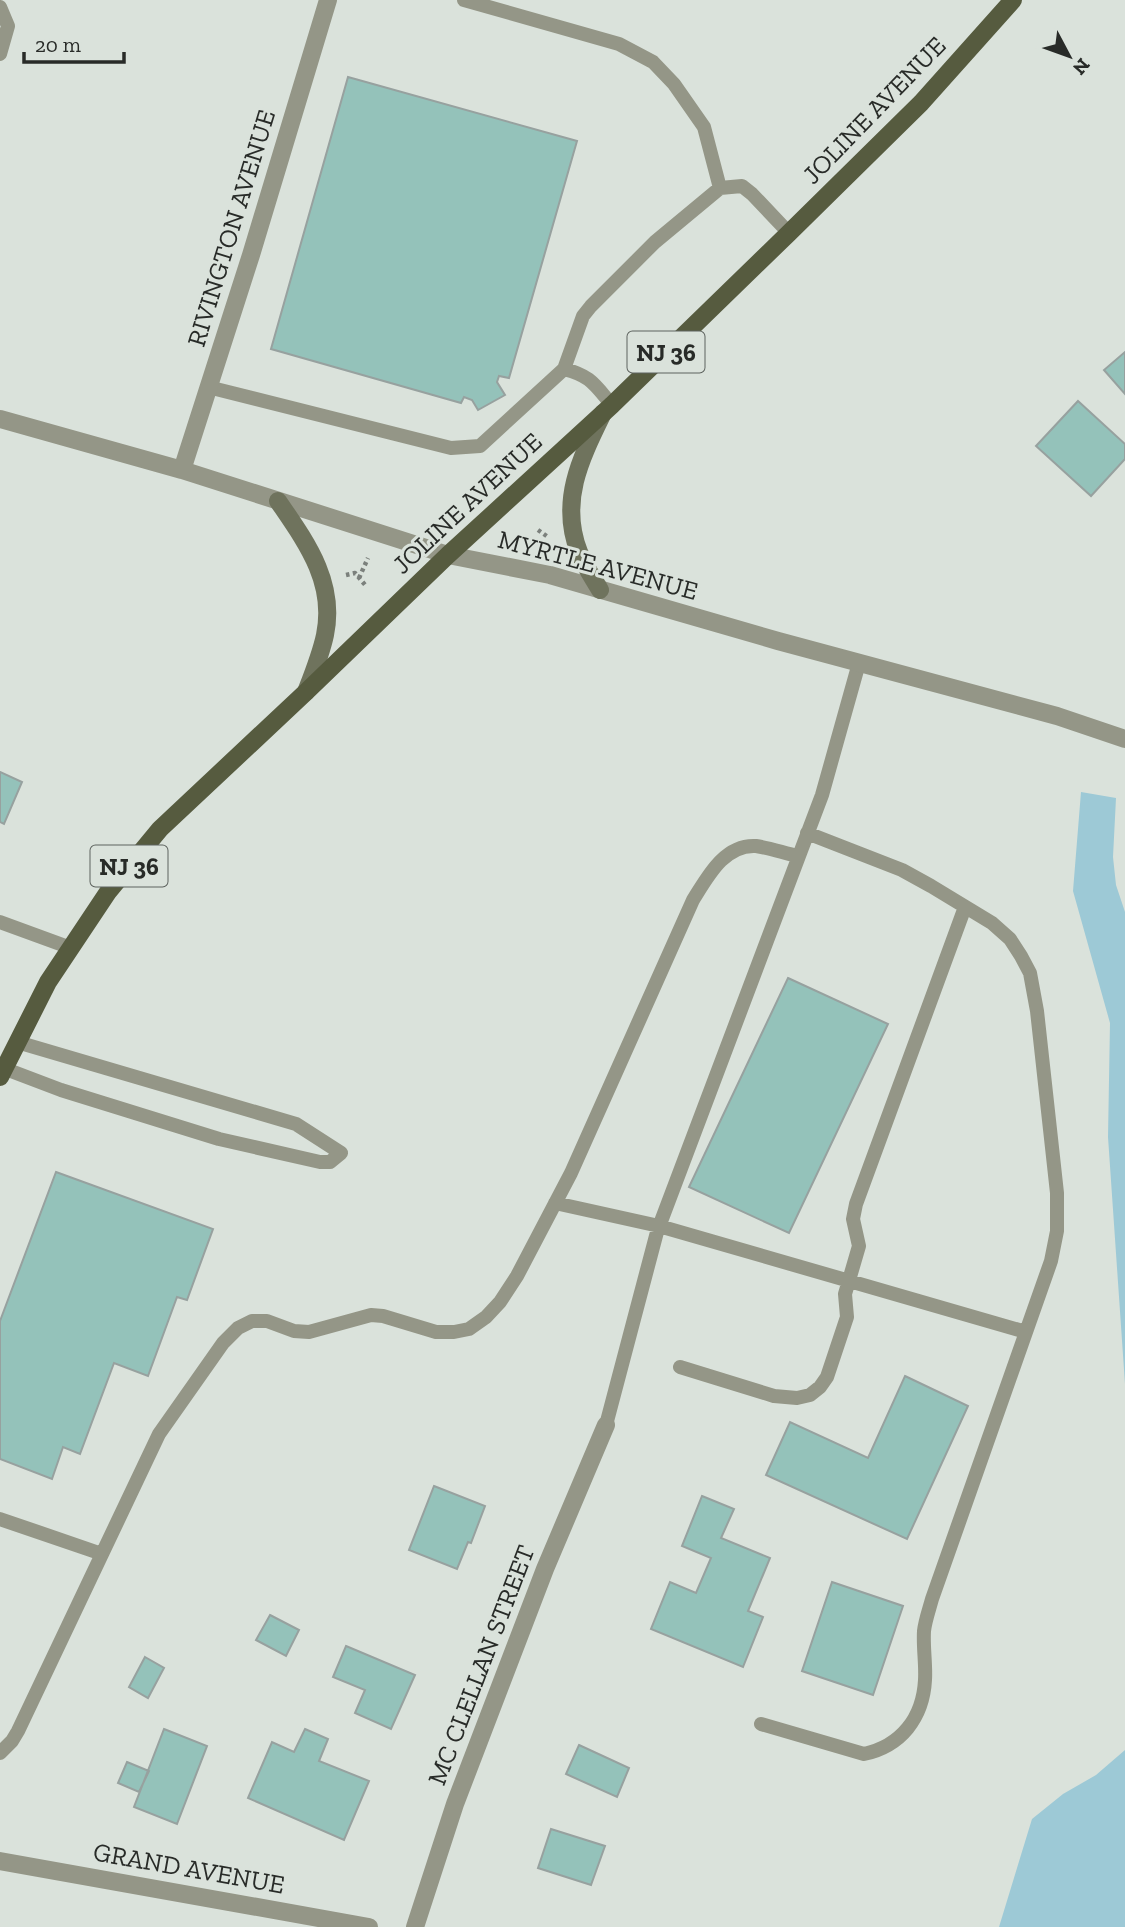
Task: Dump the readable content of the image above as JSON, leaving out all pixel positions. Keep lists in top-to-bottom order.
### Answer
{
  "streets": {
    "main road": ["JOLINE AVENUE", "NJ 36"],
    "street": [
      "RIVINGTON AVENUE",
      "MYRTLE AVENUE",
      "MC CLELLAN STREET",
      "GRAND AVENUE"
    ]
  },
  "crossings": [
    ["JOLINE AVENUE", "MYRTLE AVENUE"],
    ["RIVINGTON AVENUE", "MYRTLE AVENUE"]
  ],
  "scale_bar": "20 m",
  "north": "bottom right"
}
